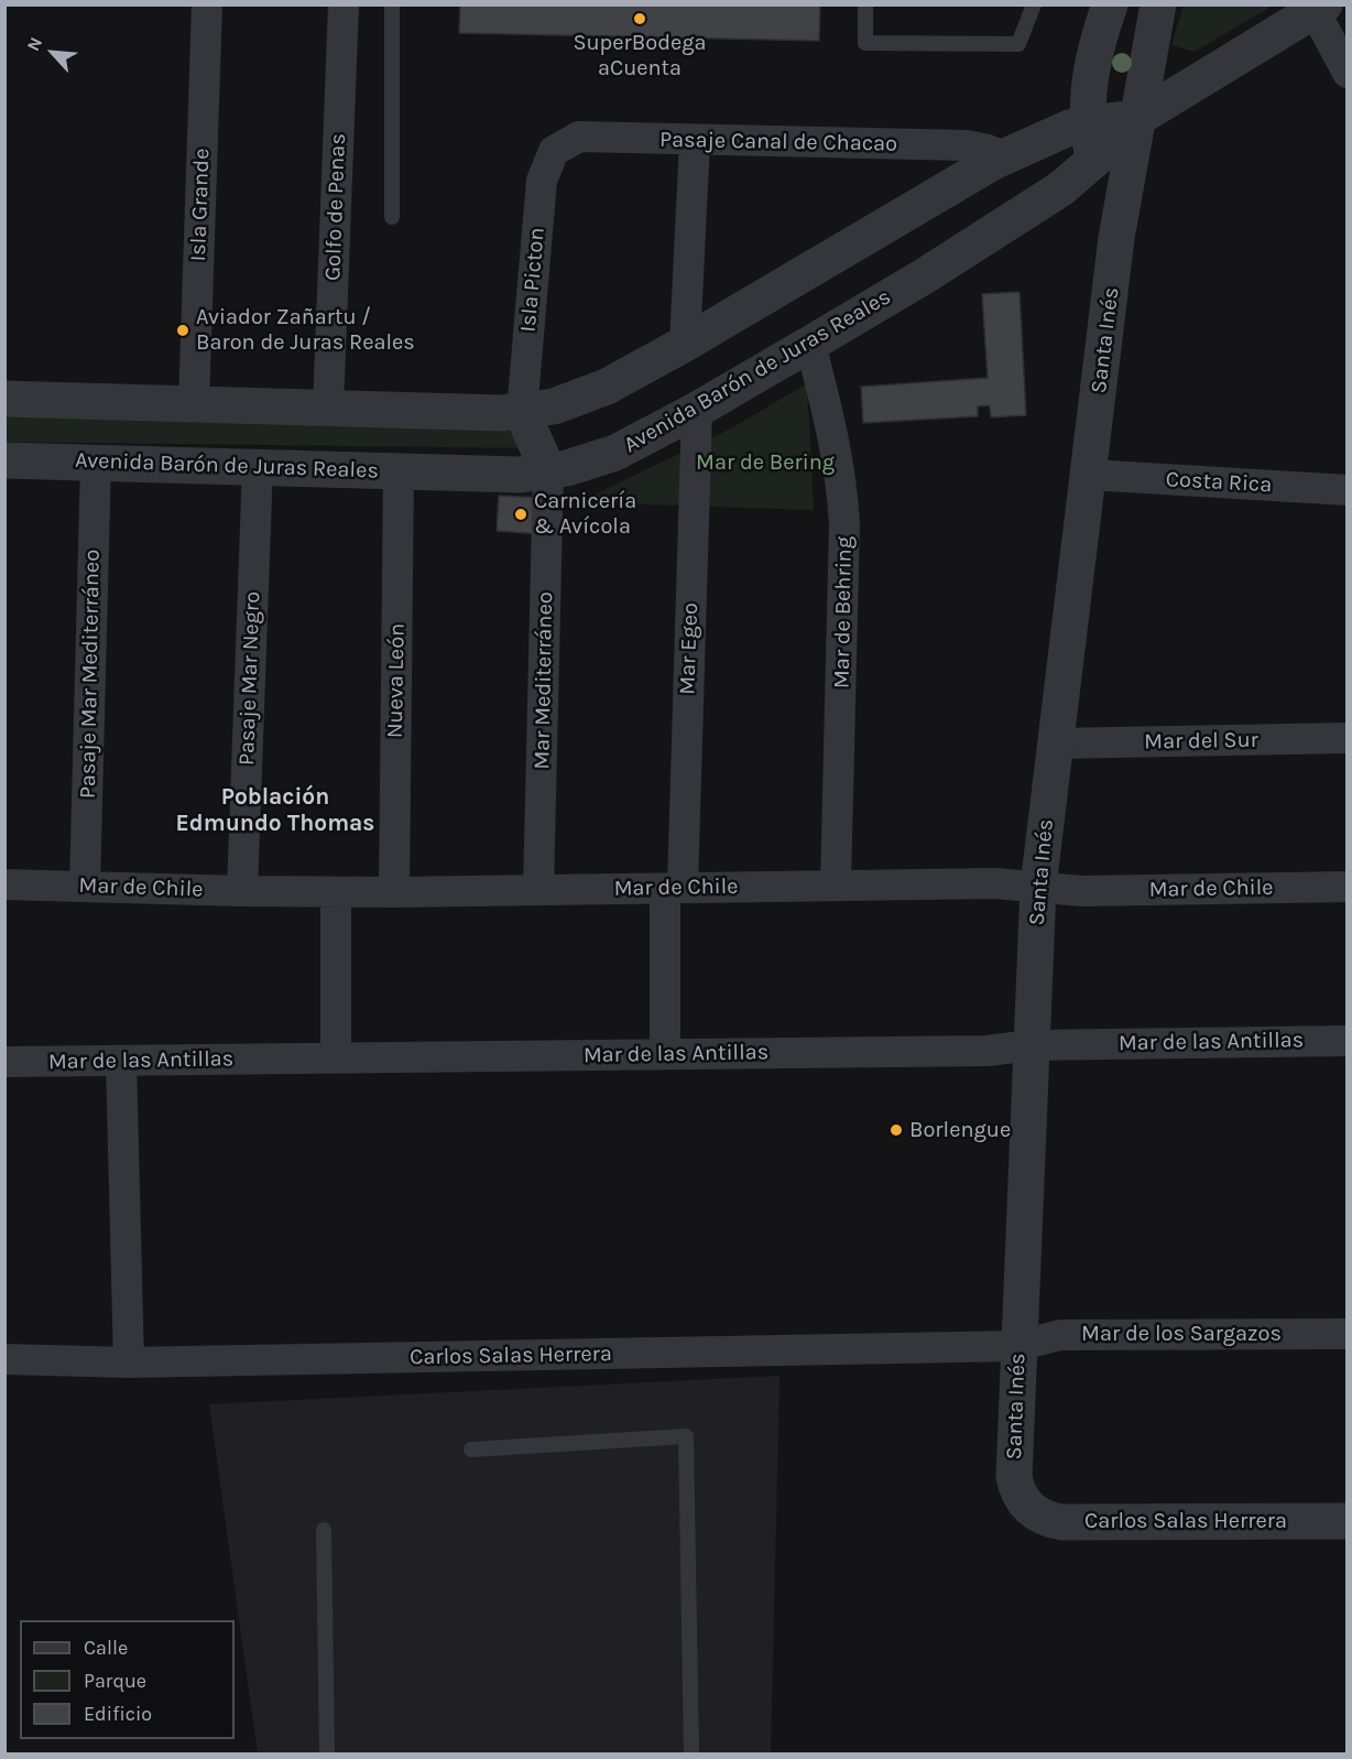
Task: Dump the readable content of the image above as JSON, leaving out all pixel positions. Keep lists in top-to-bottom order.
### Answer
{
  "streets": {
    "street": [
      "Pasaje Canal de Chacao",
      "Isla Grande",
      "Golfo de Penas",
      "Isla Picton",
      "Santa Inés",
      "Avenida Barón de Juras Reales",
      "Costa Rica",
      "Mar de Behring",
      "Mar Egeo",
      "Pasaje Mar Mediterráneo",
      "Pasaje Mar Negro",
      "Nueva León",
      "Mar Mediterráneo",
      "Mar del Sur",
      "Mar de Chile",
      "Mar de las Antillas",
      "Mar de los Sargazos",
      "Carlos Salas Herrera"
    ]
  },
  "crossings": [
    ["Pasaje Canal de Chacao", "Isla Picton"],
    ["Pasaje Canal de Chacao", "Avenida Barón de Juras Reales"],
    ["Isla Grande", "Avenida Barón de Juras Reales"],
    ["Golfo de Penas", "Avenida Barón de Juras Reales"],
    ["Isla Picton", "Avenida Barón de Juras Reales"],
    ["Santa Inés", "Avenida Barón de Juras Reales"],
    ["Santa Inés", "Costa Rica"],
    ["Santa Inés", "Mar del Sur"],
    ["Santa Inés", "Mar de Chile"],
    ["Santa Inés", "Mar de las Antillas"],
    ["Santa Inés", "Mar de los Sargazos"],
    ["Santa Inés", "Carlos Salas Herrera"],
    ["Avenida Barón de Juras Reales", "Mar de Behring"],
    ["Avenida Barón de Juras Reales", "Mar Egeo"],
    ["Avenida Barón de Juras Reales", "Pasaje Mar Mediterráneo"],
    ["Avenida Barón de Juras Reales", "Pasaje Mar Negro"],
    ["Avenida Barón de Juras Reales", "Nueva León"],
    ["Avenida Barón de Juras Reales", "Mar Mediterráneo"],
    ["Mar de Behring", "Mar de Chile"],
    ["Mar Egeo", "Mar de Chile"],
    ["Mar Egeo", "Mar de las Antillas"],
    ["Pasaje Mar Mediterráneo", "Mar de Chile"],
    ["Pasaje Mar Negro", "Mar de Chile"],
    ["Nueva León", "Mar de Chile"],
    ["Mar Mediterráneo", "Mar de Chile"],
    ["Mar de los Sargazos", "Carlos Salas Herrera"]
  ],
  "districts": ["Población Edmundo Thomas"],
  "parks": ["Mar de Bering"],
  "places": [
    "SuperBodega aCuenta",
    "Aviador Zañartu / Baron de Juras Reales",
    "Carnicería & Avícola",
    "Borlengue"
  ],
  "legend": ["Calle", "Parque", "Edificio"],
  "north": "top left"
}
